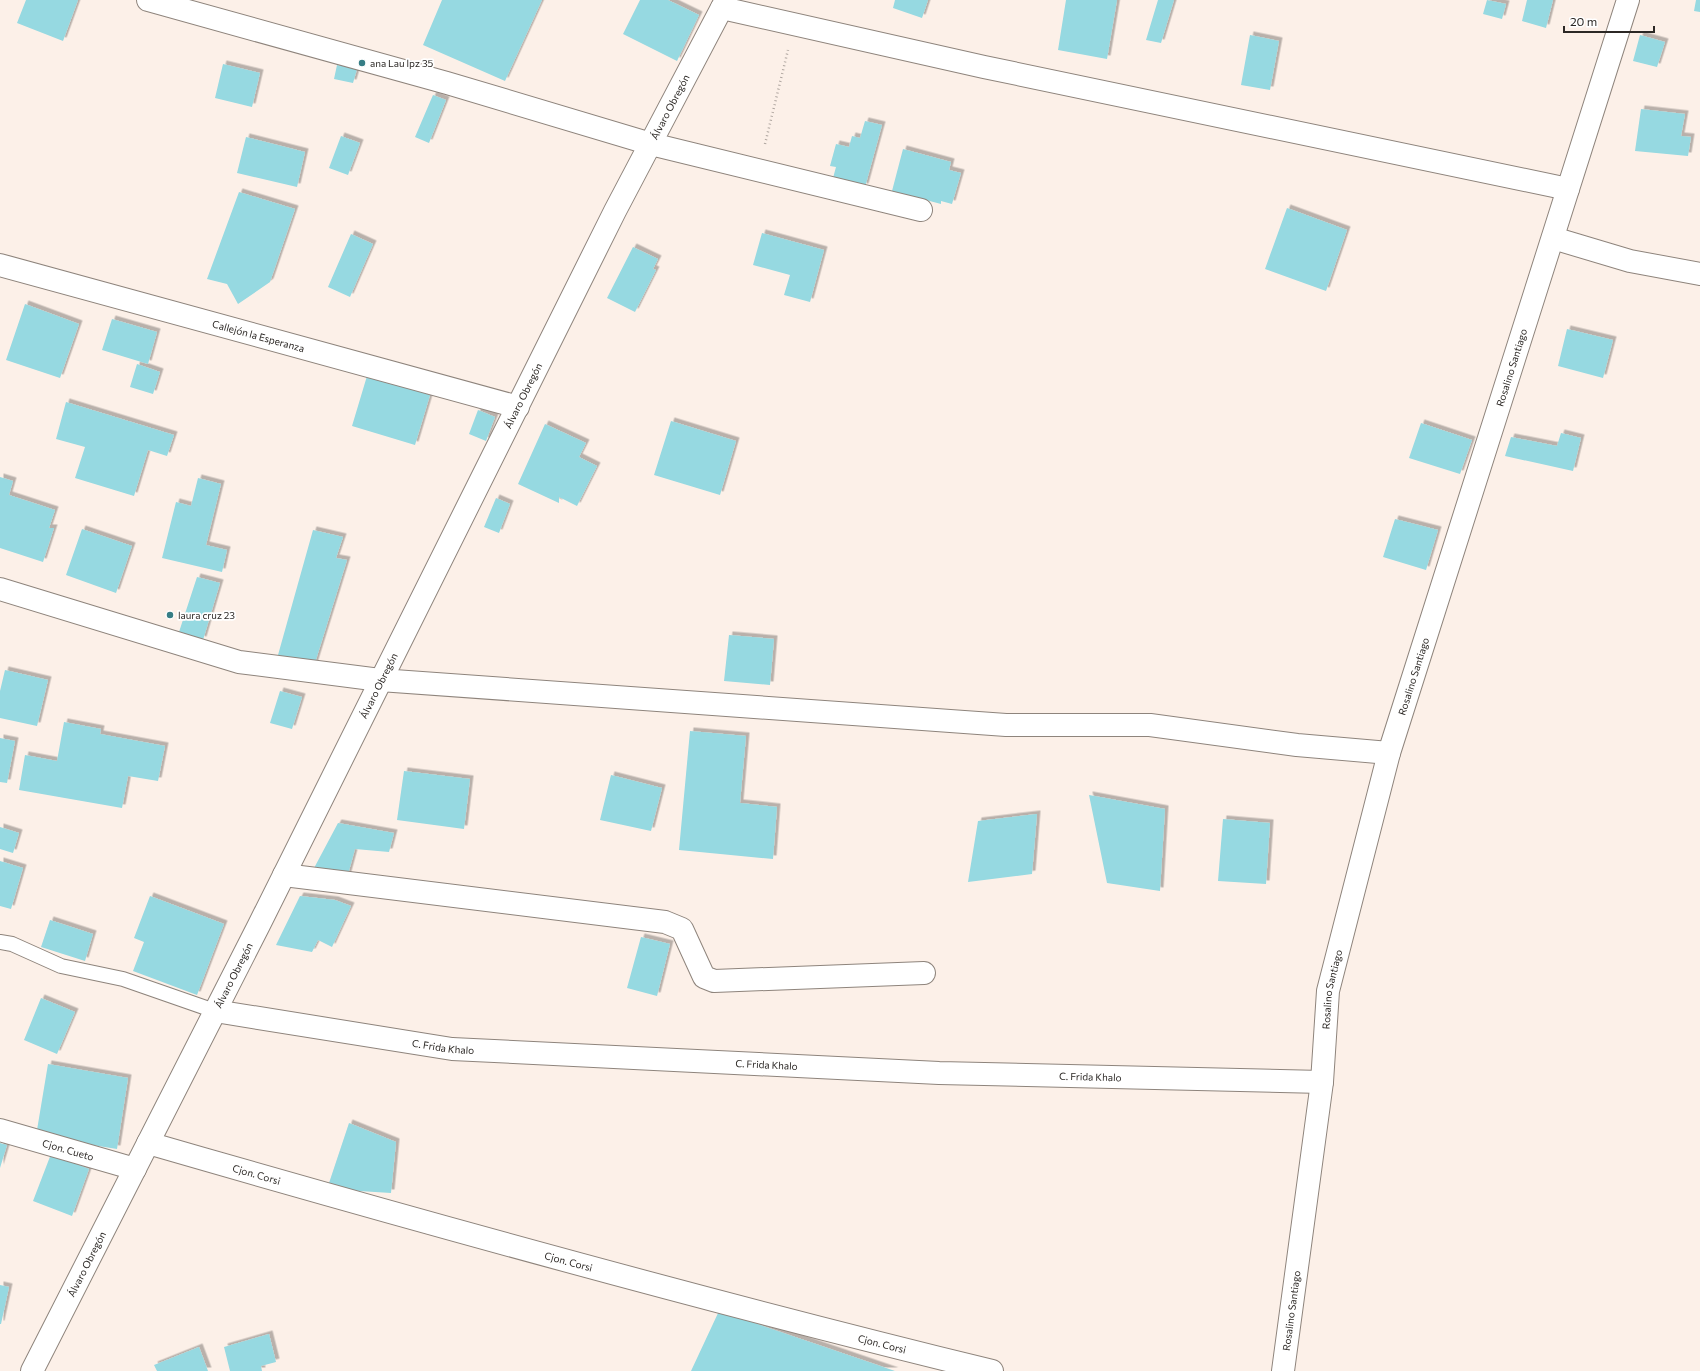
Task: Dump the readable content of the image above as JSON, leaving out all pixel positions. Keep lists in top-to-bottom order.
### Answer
{
  "streets": {
    "street": [
      "Álvaro Obregón",
      "Callejón la Esperanza",
      "Rosalino Santiago",
      "C. Frida Khalo",
      "Cjon. Cueto",
      "Cjon. Corsi"
    ]
  },
  "crossings": [
    ["Álvaro Obregón", "Callejón la Esperanza"],
    ["Álvaro Obregón", "C. Frida Khalo"],
    ["Álvaro Obregón", "Cjon. Cueto"],
    ["Álvaro Obregón", "Cjon. Corsi"],
    ["Rosalino Santiago", "C. Frida Khalo"]
  ],
  "places": ["ana Lau lpz 35", "laura cruz 23"],
  "scale_bar": "20 m"
}
